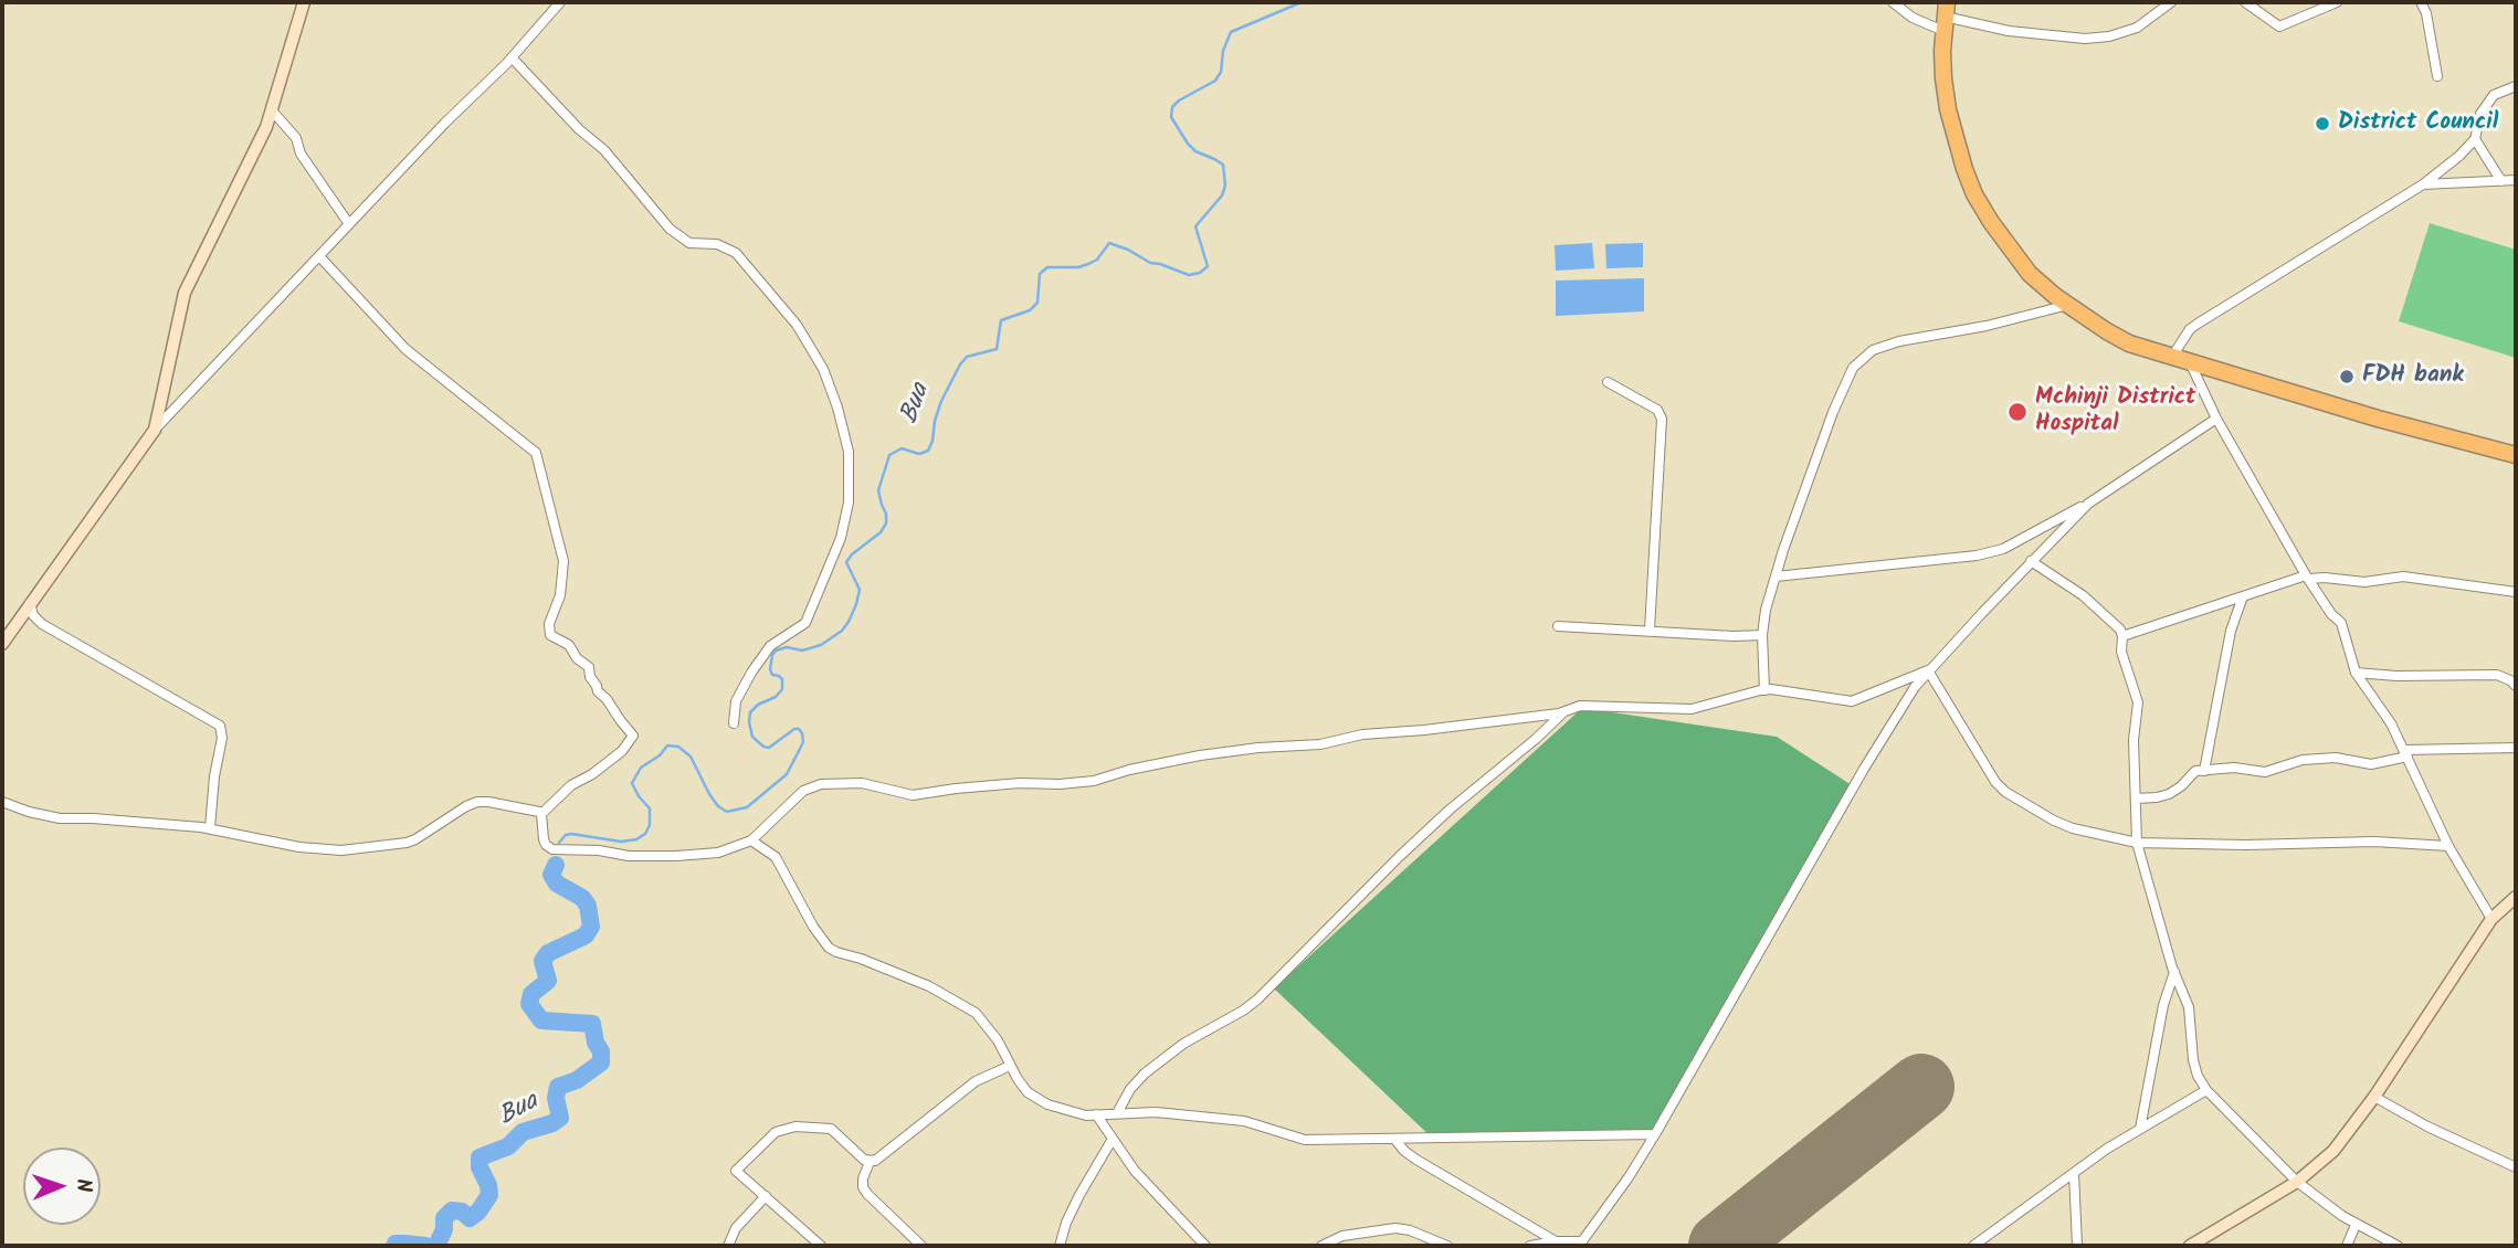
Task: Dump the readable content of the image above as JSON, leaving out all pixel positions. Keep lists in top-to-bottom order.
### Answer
{
  "water": ["Bua"],
  "places": ["District Council", "FDH bank", "Mchinji District Hospital"],
  "north": "right"
}
